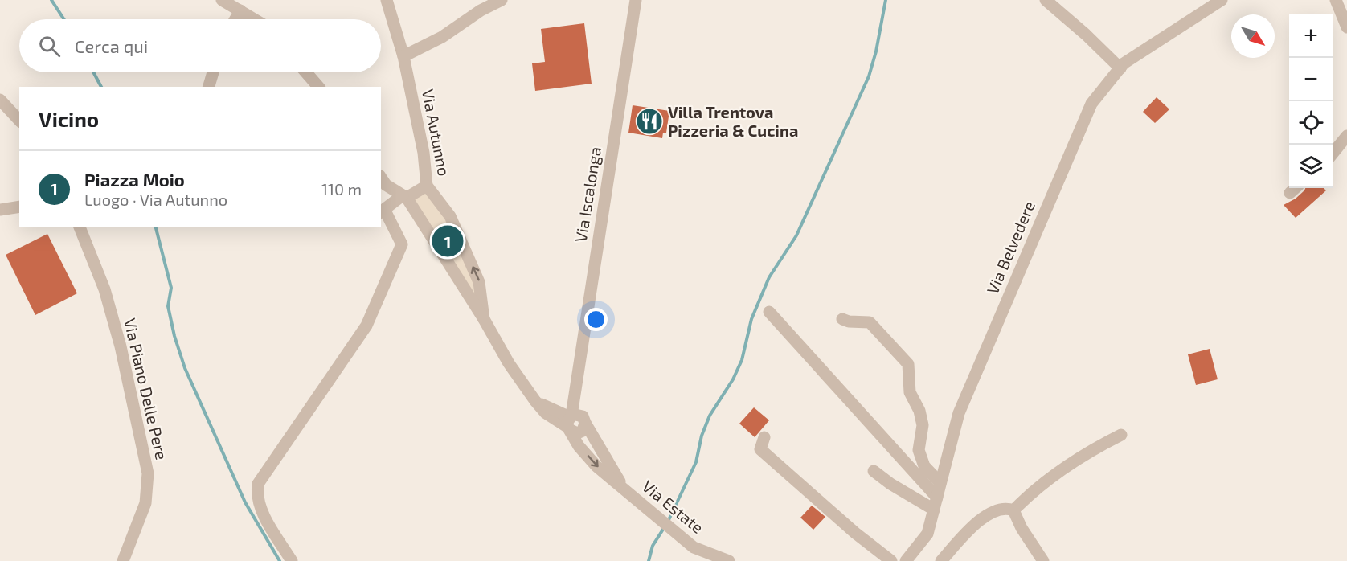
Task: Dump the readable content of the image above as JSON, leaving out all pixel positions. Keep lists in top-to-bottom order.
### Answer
{
  "streets": {
    "street": [
      "Via Autunno",
      "Via Iscalonga",
      "Via Belvedere",
      "Via Piano Delle Pere",
      "Via Estate"
    ]
  },
  "crossings": [
    ["Via Iscalonga", "Via Estate"]
  ],
  "places": {
    "restaurant": ["Villa Trentova Pizzeria & Cucina"]
  },
  "north": "bottom right",
  "page": {
    "map_buttons": ["+", "−"],
    "search": "Cerca qui",
    "heading": "Vicino",
    "list": [
      {
        "mark": "1",
        "name": "Piazza Moio",
        "note": "Luogo · Via Autunno",
        "value": "110 m"
      }
    ],
    "pins": "1"
  }
}
